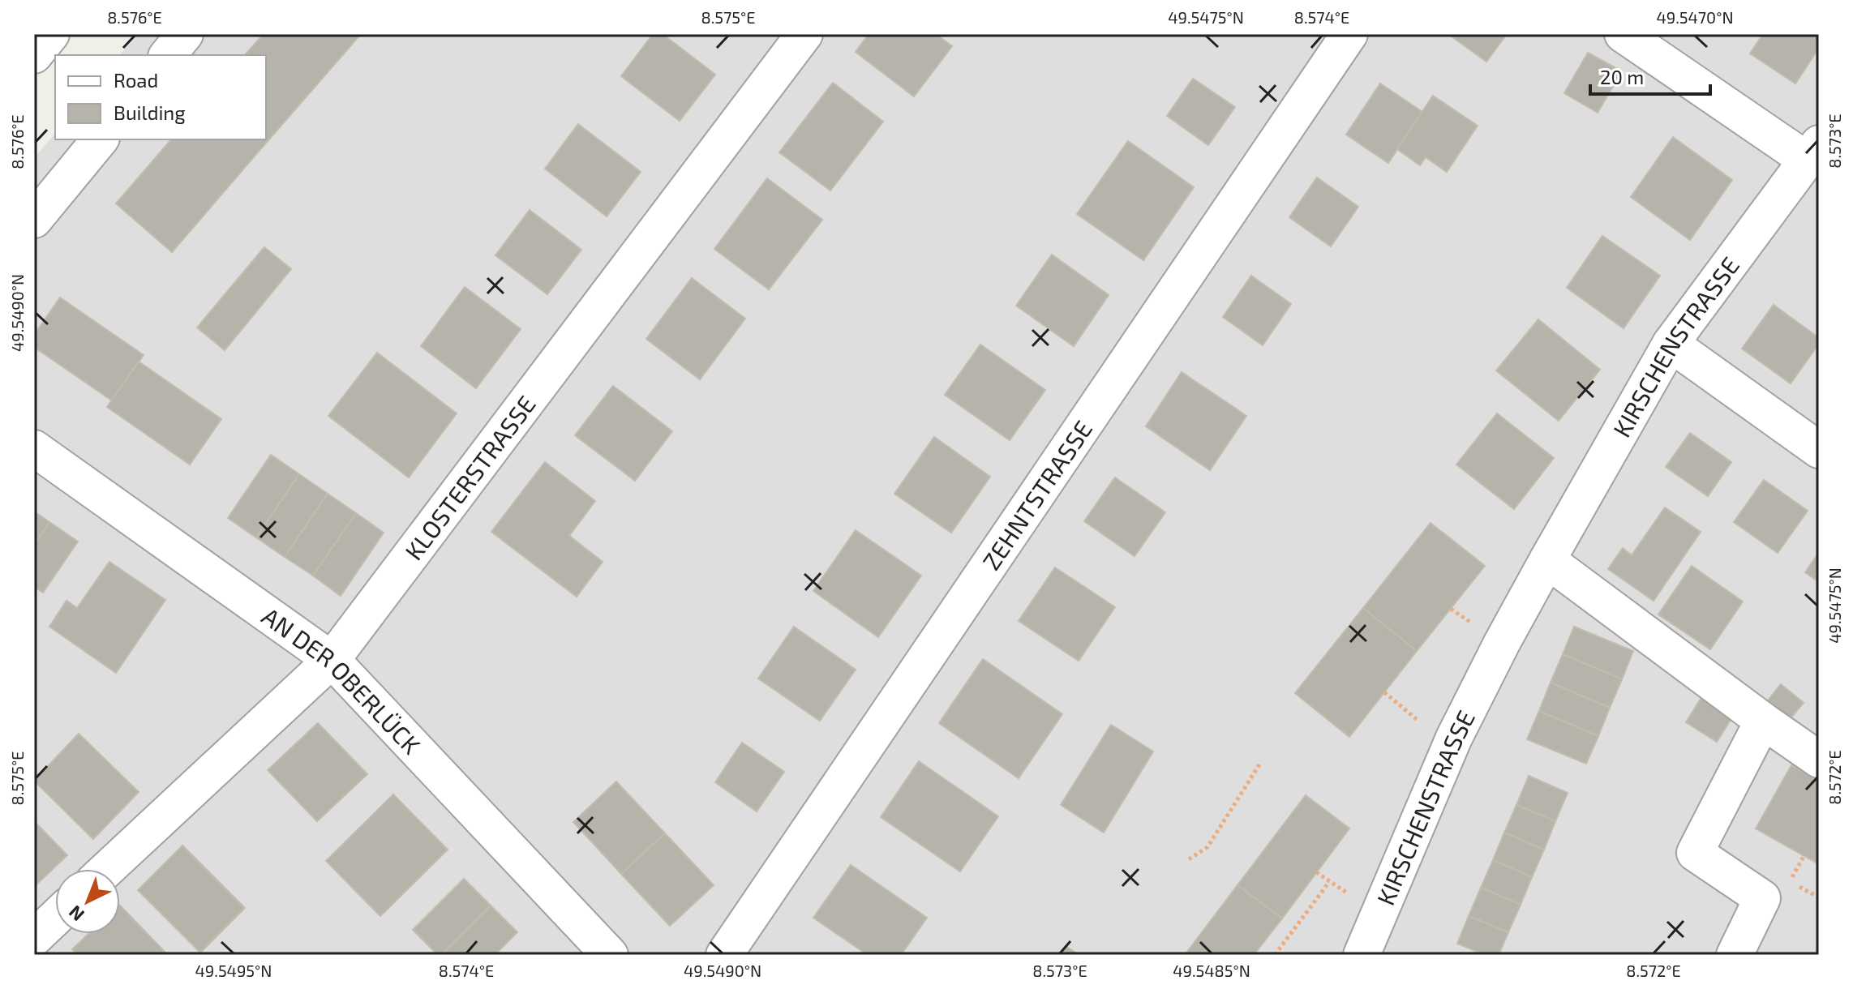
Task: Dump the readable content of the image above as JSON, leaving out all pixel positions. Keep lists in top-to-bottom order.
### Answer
{
  "streets": {
    "street": [
      "KIRSCHENSTRASSE",
      "KLOSTERSTRASSE",
      "ZEHNTSTRASSE",
      "AN DER OBERLÜCK"
    ]
  },
  "crossings": [
    ["KLOSTERSTRASSE", "AN DER OBERLÜCK"]
  ],
  "legend": ["Road", "Building"],
  "scale_bar": "20 m",
  "north": "bottom left",
  "coordinates": [
    "8.576°E",
    "8.575°E",
    "49.5475°N",
    "8.574°E",
    "49.5470°N",
    "8.573°E",
    "49.5490°N",
    "8.572°E",
    "49.5495°N",
    "49.5485°N"
  ]
}
